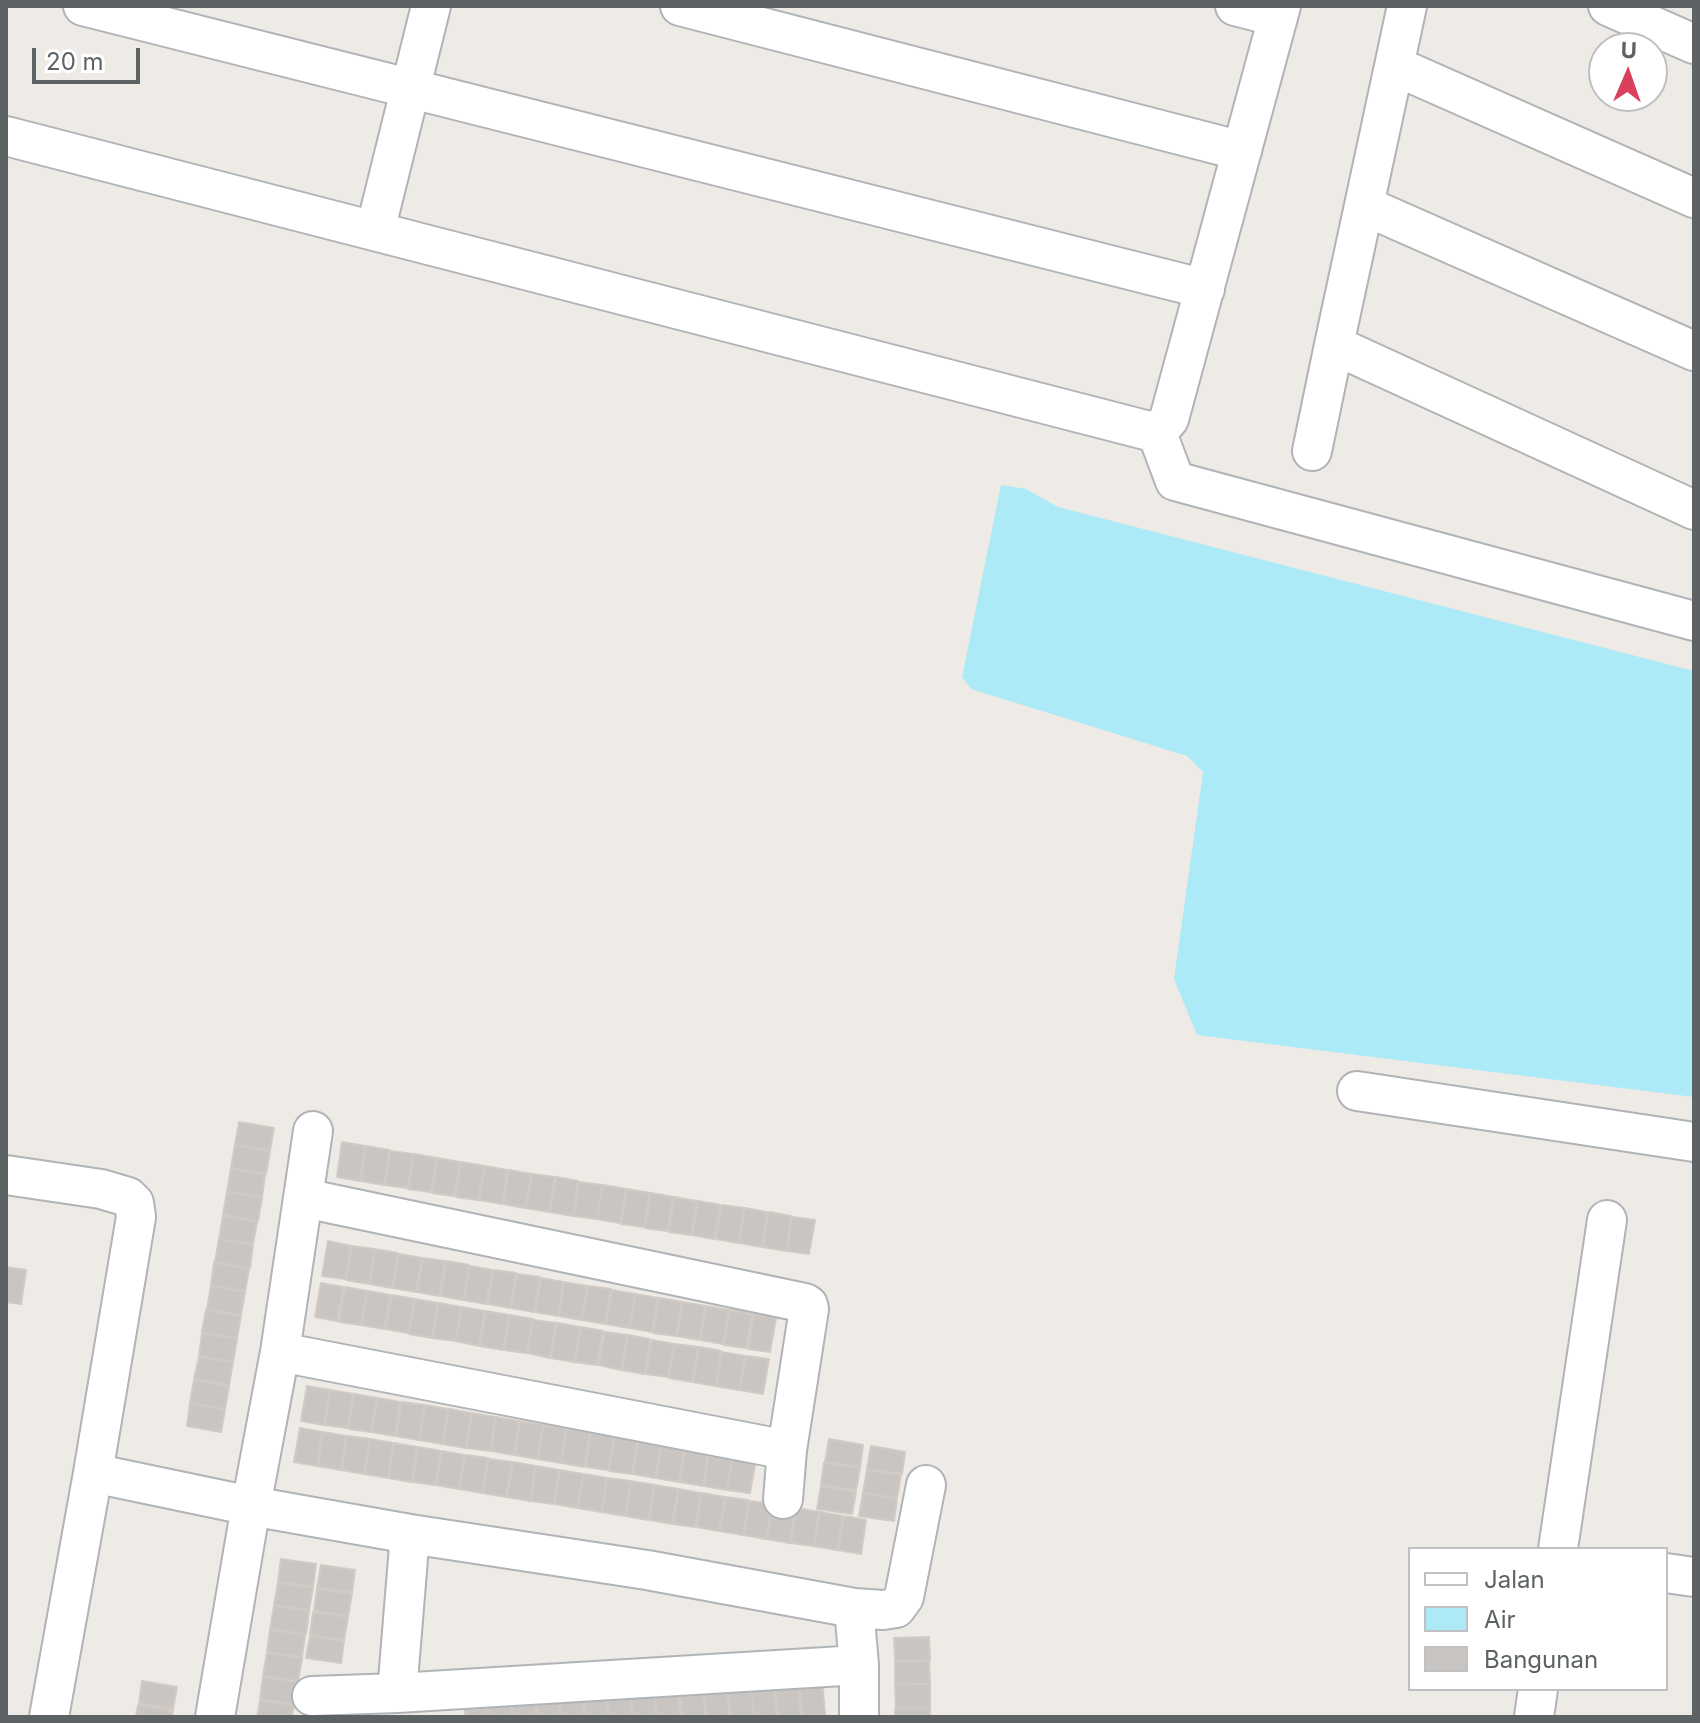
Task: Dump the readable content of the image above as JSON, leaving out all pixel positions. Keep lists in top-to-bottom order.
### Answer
{
  "legend": ["Jalan", "Air", "Bangunan"],
  "scale_bar": "20 m",
  "north": "top"
}
